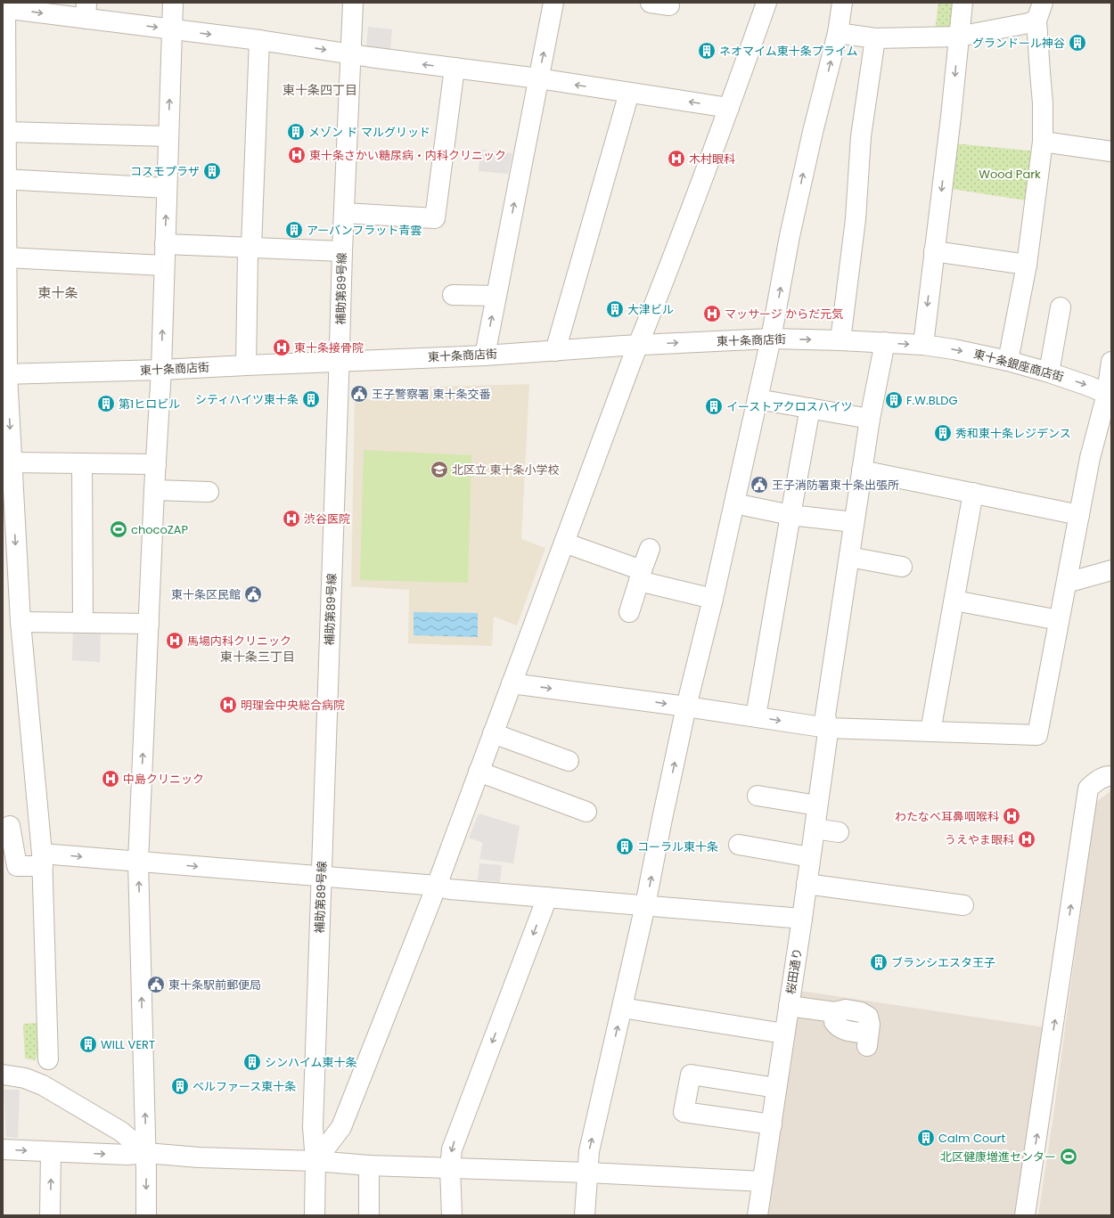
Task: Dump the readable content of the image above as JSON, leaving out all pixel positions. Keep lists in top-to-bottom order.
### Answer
{
  "streets": {
    "street": [
      "補助第89号線",
      "東十条商店街",
      "東十条銀座商店街",
      "桜田通り"
    ]
  },
  "crossings": [
    ["補助第89号線", "東十条商店街"],
    ["東十条商店街", "東十条銀座商店街"],
    ["東十条商店街", "桜田通り"]
  ],
  "districts": ["東十条四丁目", "東十条", "東十条三丁目"],
  "parks": ["Wood Park"],
  "places": {
    "building": [
      "グランドール神谷",
      "ネオマイム東十条プライム",
      "メゾン ド マルグリッド",
      "コスモプラザ",
      "アーバンフラット青雲",
      "大津ビル",
      "シティハイツ東十条",
      "F.W.BLDG",
      "第1ヒロビル",
      "イーストアクロスハイツ",
      "秀和東十条レジデンス",
      "コーラル東十条",
      "ブランシエスタ王子",
      "WILL VERT",
      "シンハイム東十条",
      "ベルファース東十条",
      "Calm Court"
    ],
    "hospital": [
      "東十条さかい糖尿病・内科クリニック",
      "木村眼科",
      "マッサージ からだ元気",
      "東十条接骨院",
      "渋谷医院",
      "馬場内科クリニック",
      "明理会中央総合病院",
      "中島クリニック",
      "わたなべ耳鼻咽喉科",
      "うえやま眼科"
    ],
    "public building": [
      "王子警察署 東十条交番",
      "王子消防署東十条出張所",
      "東十条区民館",
      "東十条駅前郵便局"
    ],
    "school or university": ["北区立 東十条小学校"],
    "sports": ["chocoZAP", "北区健康増進センター"]
  }
}
